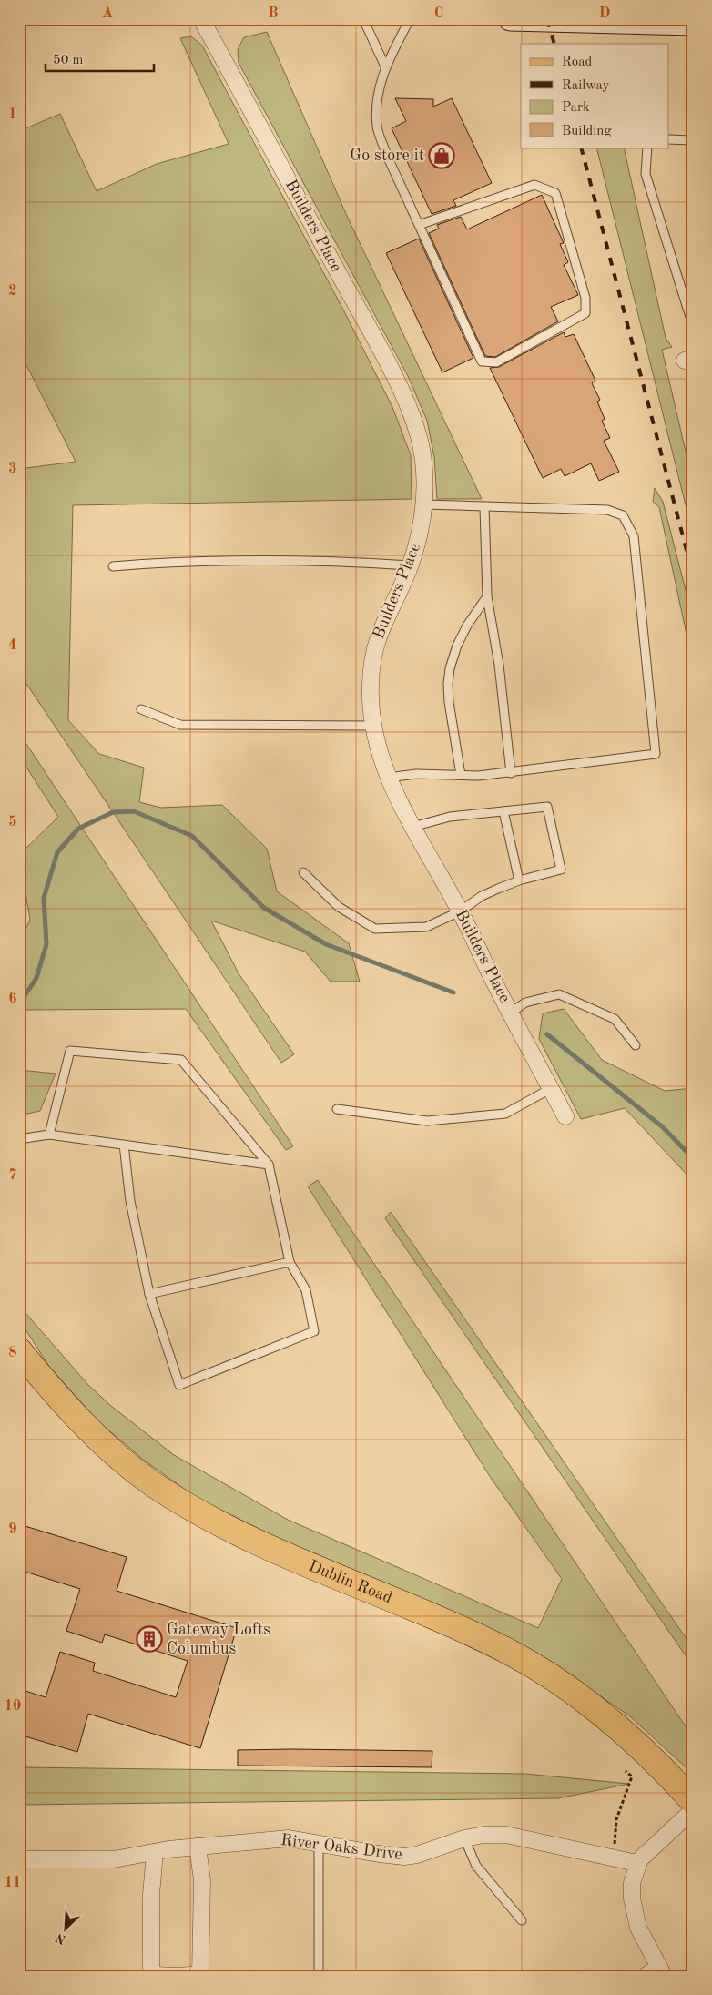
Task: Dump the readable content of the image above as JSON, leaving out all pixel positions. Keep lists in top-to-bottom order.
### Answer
{
  "streets": {
    "main road": ["Dublin Road"],
    "street": ["Builders Place", "River Oaks Drive"]
  },
  "places": {
    "shop": ["Go store it"],
    "building": ["Gateway Lofts Columbus"]
  },
  "legend": [
    "Road",
    "Railway",
    "Park",
    "Building"
  ],
  "scale_bar": "50 m",
  "north": "bottom left",
  "grid": {
    "columns": [
      "A",
      "B",
      "C",
      "D"
    ],
    "rows": [
      "1",
      "2",
      "3",
      "4",
      "5",
      "6",
      "7",
      "8",
      "9",
      "10",
      "11"
    ]
  }
}
